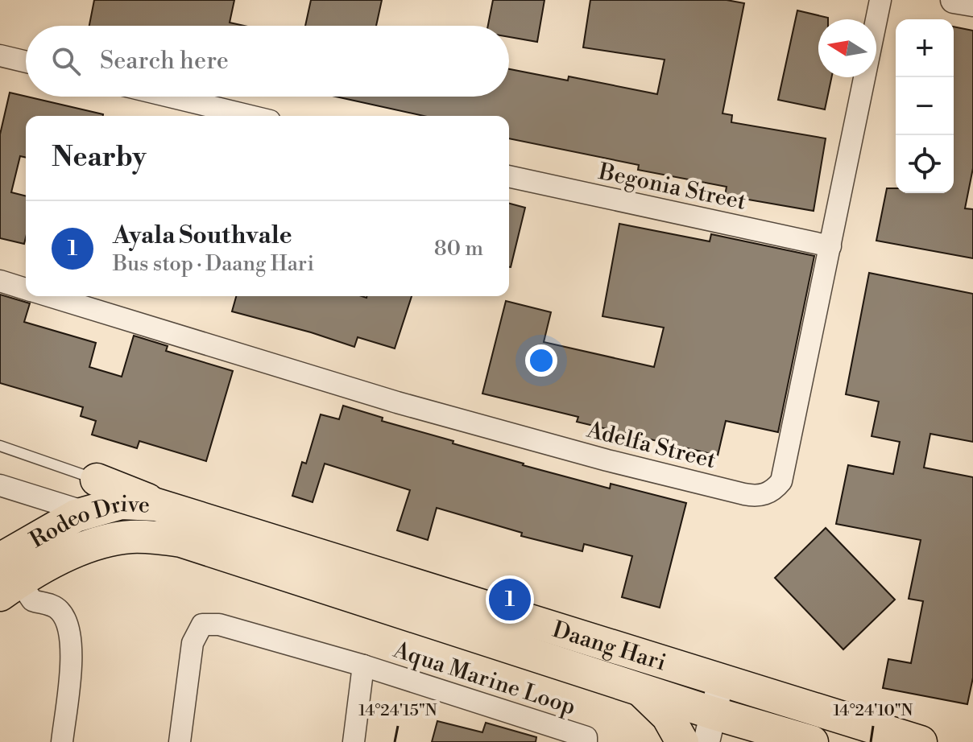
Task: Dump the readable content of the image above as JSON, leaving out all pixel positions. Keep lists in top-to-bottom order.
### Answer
{
  "streets": {
    "main road": ["Rodeo Drive", "Daang Hari"],
    "street": ["Begonia Street", "Adelfa Street", "Aqua Marine Loop"]
  },
  "crossings": [
    ["Begonia Street", "Adelfa Street"],
    ["Rodeo Drive", "Daang Hari"]
  ],
  "north": "left",
  "page": {
    "map_buttons": ["+", "−"],
    "search": "Search here",
    "heading": "Nearby",
    "list": [
      {
        "mark": "1",
        "name": "Ayala Southvale",
        "note": "Bus stop · Daang Hari",
        "value": "80 m"
      }
    ],
    "pins": "1"
  },
  "coordinates": ["14°24'15\"N", "14°24'10\"N"]
}
